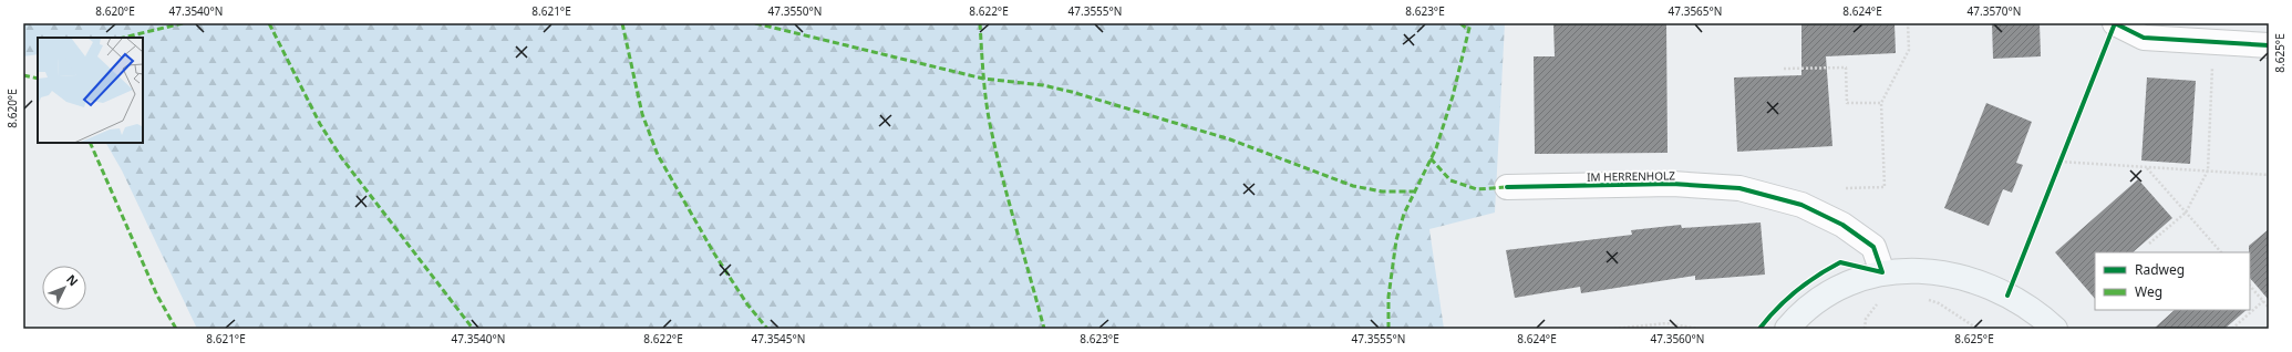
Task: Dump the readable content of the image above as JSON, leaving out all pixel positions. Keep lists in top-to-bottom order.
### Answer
{
  "streets": {
    "street": ["IM HERRENHOLZ"]
  },
  "legend": ["Radweg", "Weg"],
  "north": "top right",
  "coordinates": [
    "8.620°E",
    "47.3540°N",
    "8.621°E",
    "47.3550°N",
    "8.622°E",
    "47.3555°N",
    "8.623°E",
    "47.3565°N",
    "8.624°E",
    "47.3570°N",
    "8.625°E",
    "47.3545°N",
    "47.3560°N"
  ]
}
